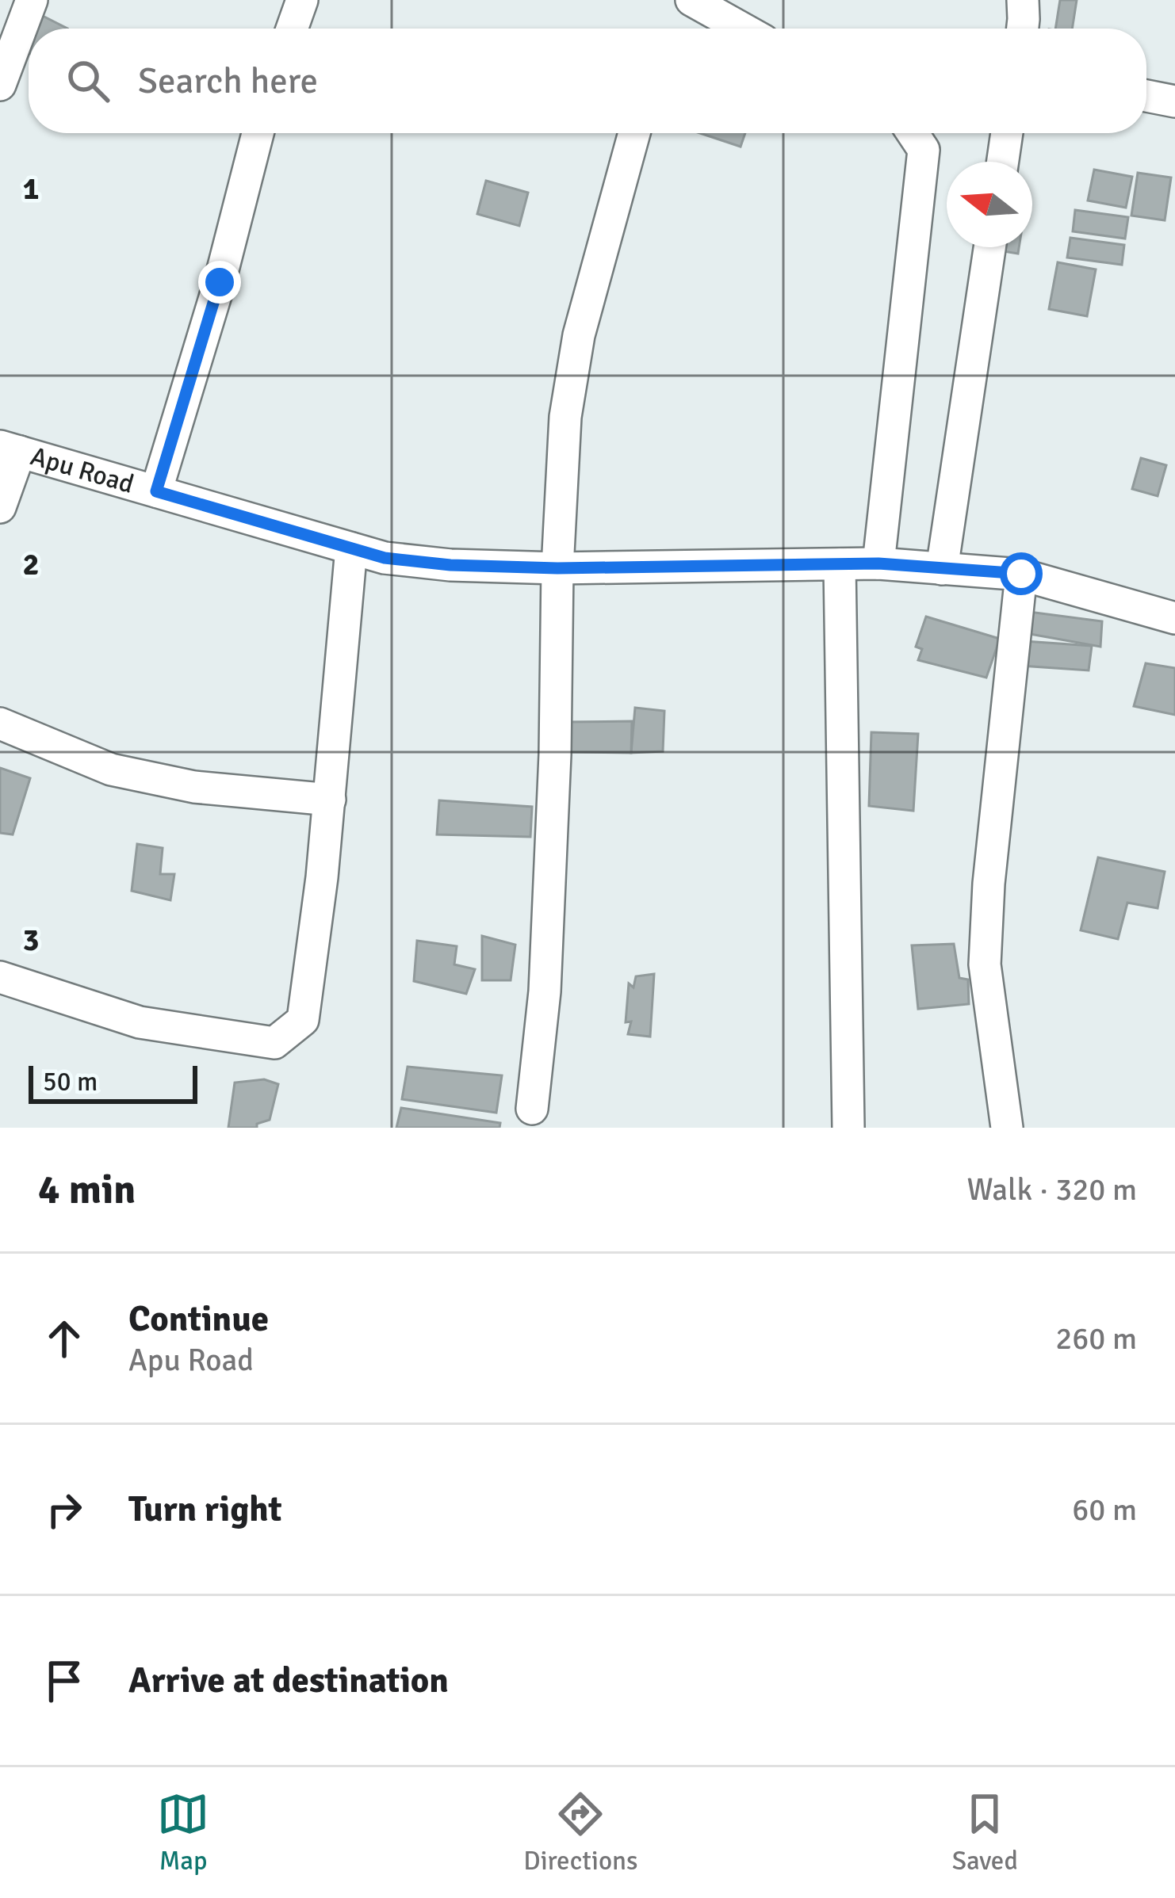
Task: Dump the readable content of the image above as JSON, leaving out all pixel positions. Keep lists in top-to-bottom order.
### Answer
{
  "streets": {
    "street": ["Apu Road"]
  },
  "scale_bar": "50 m",
  "north": "left",
  "page": {
    "search": "Search here",
    "scale": "50 m",
    "heading": ["4 min", "Walk · 320 m"],
    "list": [
      ["Continue", "Apu Road", "260 m"],
      ["Turn right", "60 m"],
      "Arrive at destination"
    ],
    "nav": ["Map", "Directions", "Saved"]
  },
  "grid": {
    "rows": ["1", "2", "3"]
  }
}
